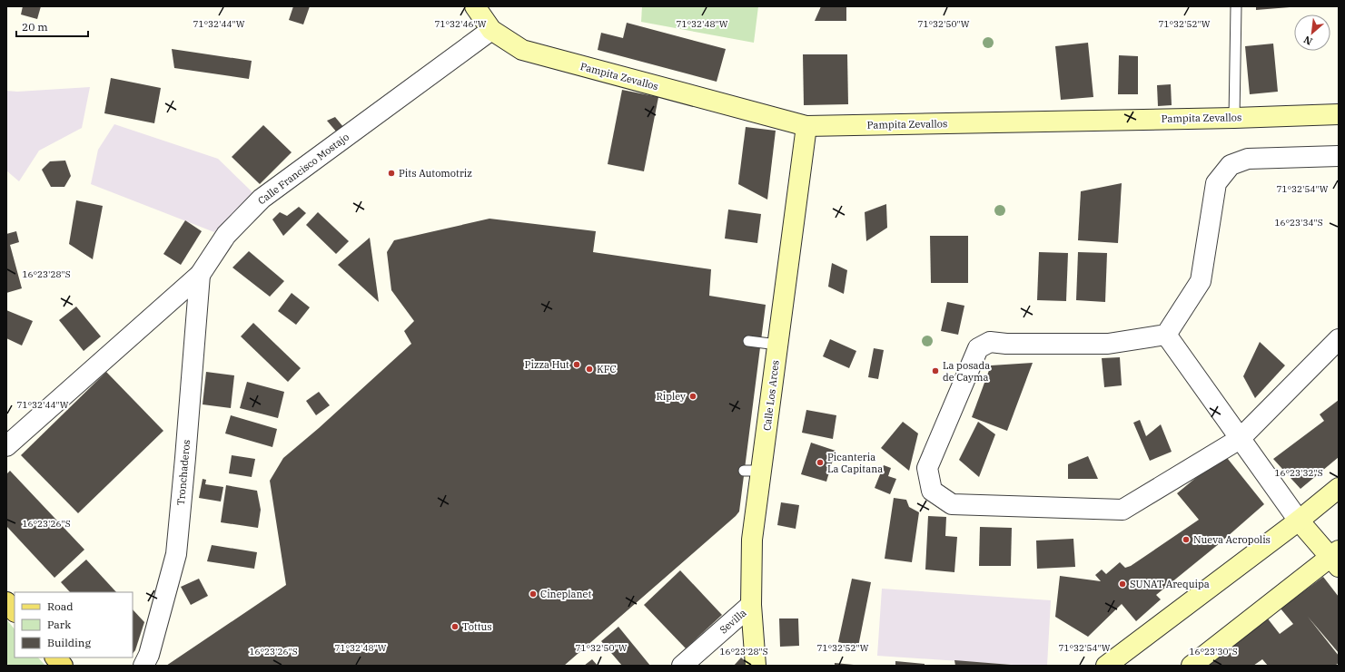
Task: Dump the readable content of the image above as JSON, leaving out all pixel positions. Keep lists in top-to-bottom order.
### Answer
{
  "streets": {
    "street": [
      "Pampita Zevallos",
      "Calle Francisco Mostajo",
      "Calle Los Arces",
      "Tronchaderos",
      "Sevilla"
    ]
  },
  "crossings": [
    ["Pampita Zevallos", "Calle Francisco Mostajo"],
    ["Pampita Zevallos", "Calle Los Arces"],
    ["Calle Francisco Mostajo", "Tronchaderos"],
    ["Calle Los Arces", "Sevilla"]
  ],
  "places": [
    "Pits Automotriz",
    "Pizza Hut",
    "KFC",
    "La posada de Cayma",
    "Ripley",
    "Picanteria La Capitana",
    "Nueva Acropolis",
    "SUNAT Arequipa",
    "Cineplanet",
    "Tottus"
  ],
  "legend": ["Road", "Park", "Building"],
  "scale_bar": "20 m",
  "north": "bottom left",
  "coordinates": [
    "71°32'44\"W",
    "71°32'46\"W",
    "71°32'48\"W",
    "71°32'50\"W",
    "71°32'52\"W",
    "71°32'54\"W",
    "16°23'34\"S",
    "16°23'28\"S",
    "16°23'32\"S",
    "16°23'26\"S",
    "16°23'30\"S"
  ]
}
